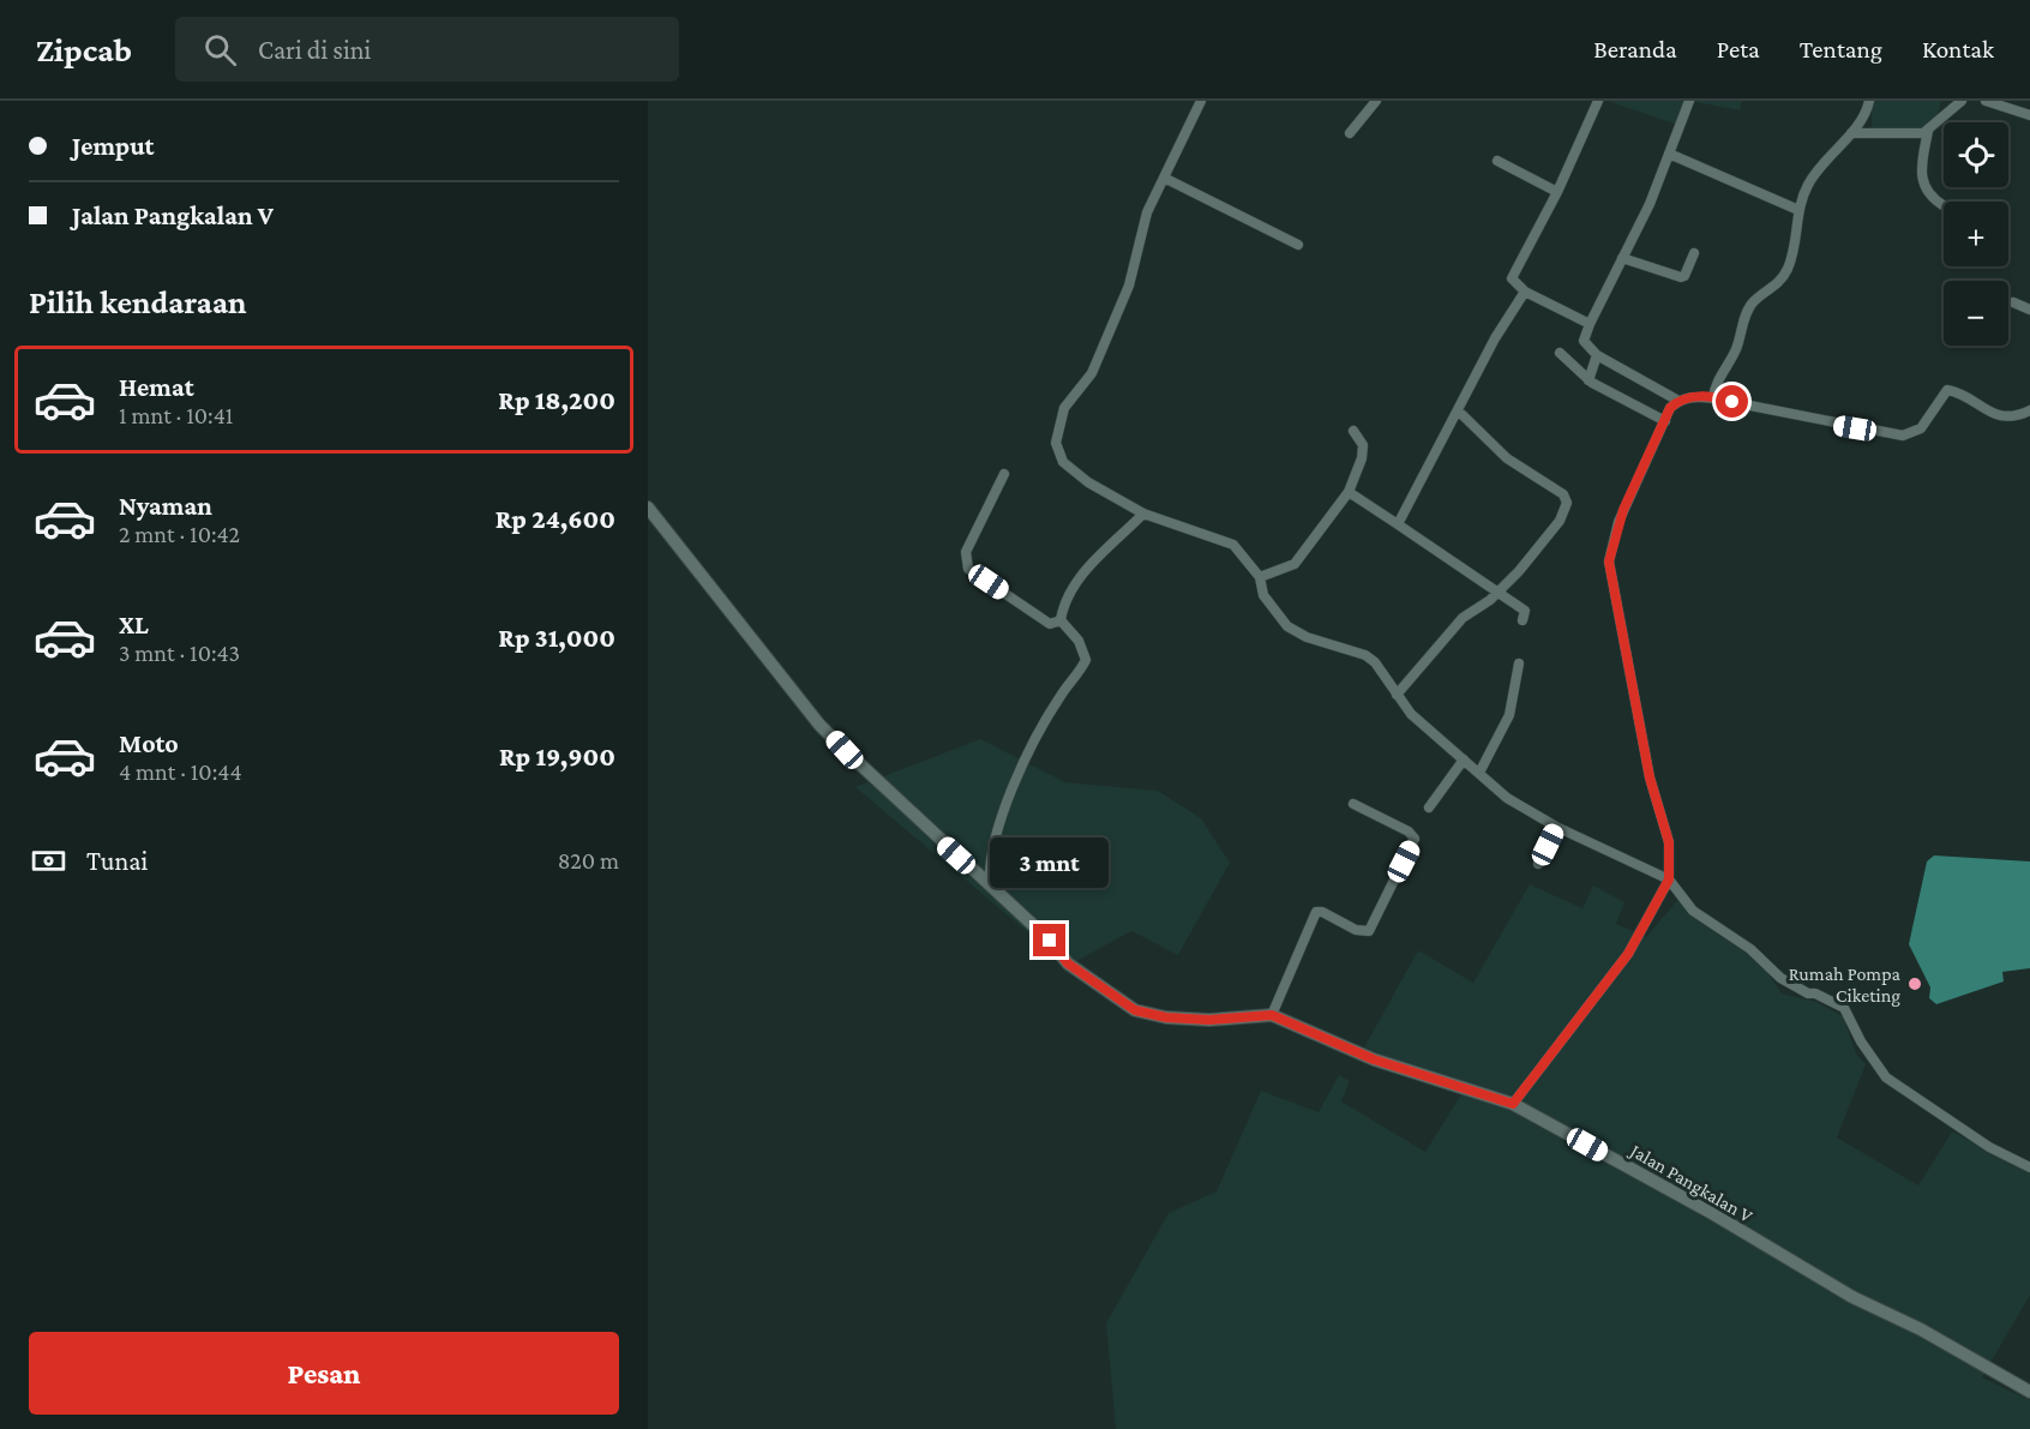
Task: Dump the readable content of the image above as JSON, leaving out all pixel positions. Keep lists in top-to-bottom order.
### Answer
{
  "streets": {
    "street": ["Jalan Pangkalan V"]
  },
  "places": ["Rumah Pompa Ciketing"],
  "page": {
    "header": "Zipcab",
    "search": "Cari di sini",
    "nav": [
      "Beranda",
      "Peta",
      "Tentang",
      "Kontak"
    ],
    "banner": ["Jemput", "Jalan Pangkalan V"],
    "map_buttons": ["+", "−"],
    "heading": "Pilih kendaraan",
    "list": [
      {
        "name": "Hemat",
        "note": "1 mnt · 10:41",
        "value": "Rp 18,200"
      },
      {
        "name": "Nyaman",
        "note": "2 mnt · 10:42",
        "value": "Rp 24,600"
      },
      {
        "name": "XL",
        "note": "3 mnt · 10:43",
        "value": "Rp 31,000"
      },
      {
        "name": "Moto",
        "note": "4 mnt · 10:44",
        "value": "Rp 19,900"
      }
    ],
    "pay": ["Tunai", "820 m"],
    "bubble": "3 mnt",
    "buttons": "Pesan"
  }
}
